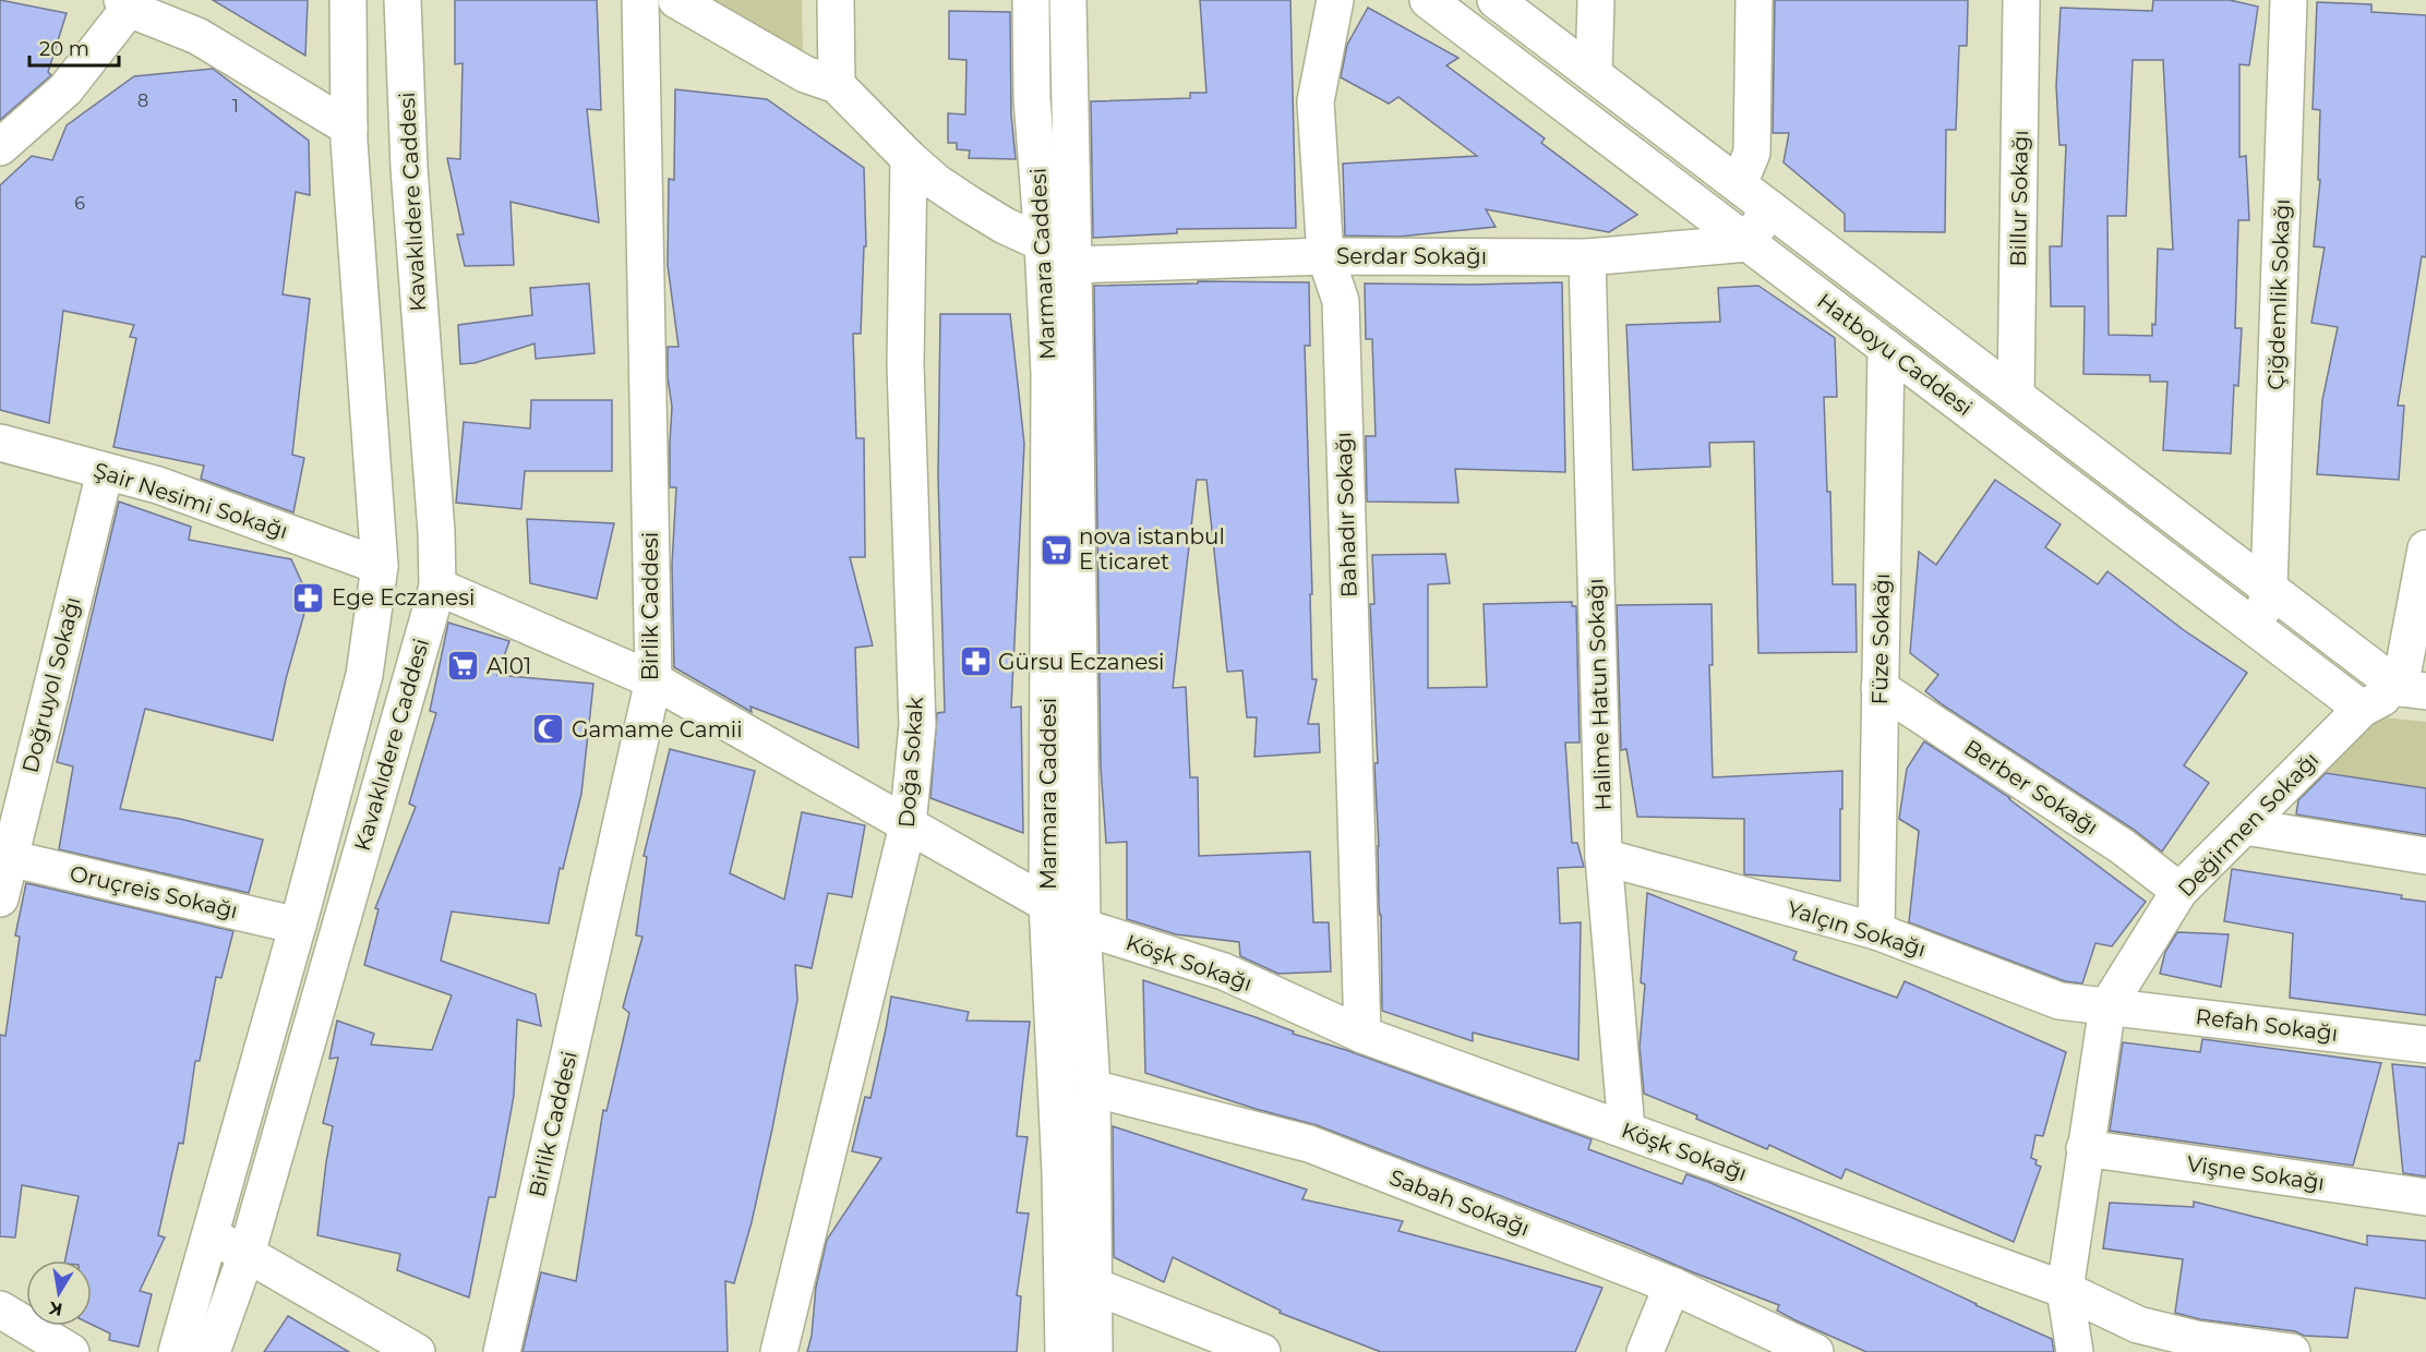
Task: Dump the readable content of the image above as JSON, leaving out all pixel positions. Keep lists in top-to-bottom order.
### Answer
{
  "streets": {
    "street": [
      "Billur Sokağı",
      "Kavaklıdere Caddesi",
      "Serdar Sokağı",
      "Marmara Caddesi",
      "Çiğdemlik Sokağı",
      "Hatboyu Caddesi",
      "Şair Nesimi Sokağı",
      "Bahadır Sokağı",
      "Birlik Caddesi",
      "Füze Sokağı",
      "Doğruyol Sokağı",
      "Halime Hatun Sokağı",
      "Doğa Sokak",
      "Berber Sokağı",
      "Değirmen Sokağı",
      "Oruçreis Sokağı",
      "Yalçın Sokağı",
      "Köşk Sokağı",
      "Refah Sokağı",
      "Vişne Sokağı",
      "Sabah Sokağı"
    ]
  },
  "crossings": [
    ["Billur Sokağı", "Hatboyu Caddesi"],
    ["Kavaklıdere Caddesi", "Şair Nesimi Sokağı"],
    ["Kavaklıdere Caddesi", "Oruçreis Sokağı"],
    ["Serdar Sokağı", "Marmara Caddesi"],
    ["Serdar Sokağı", "Hatboyu Caddesi"],
    ["Serdar Sokağı", "Bahadır Sokağı"],
    ["Serdar Sokağı", "Halime Hatun Sokağı"],
    ["Marmara Caddesi", "Köşk Sokağı"],
    ["Marmara Caddesi", "Sabah Sokağı"],
    ["Çiğdemlik Sokağı", "Hatboyu Caddesi"],
    ["Hatboyu Caddesi", "Füze Sokağı"],
    ["Hatboyu Caddesi", "Değirmen Sokağı"],
    ["Şair Nesimi Sokağı", "Doğruyol Sokağı"],
    ["Bahadır Sokağı", "Köşk Sokağı"],
    ["Füze Sokağı", "Berber Sokağı"],
    ["Füze Sokağı", "Yalçın Sokağı"],
    ["Doğruyol Sokağı", "Oruçreis Sokağı"],
    ["Halime Hatun Sokağı", "Yalçın Sokağı"],
    ["Halime Hatun Sokağı", "Köşk Sokağı"],
    ["Berber Sokağı", "Değirmen Sokağı"],
    ["Değirmen Sokağı", "Yalçın Sokağı"],
    ["Değirmen Sokağı", "Köşk Sokağı"],
    ["Değirmen Sokağı", "Refah Sokağı"],
    ["Değirmen Sokağı", "Vişne Sokağı"],
    ["Yalçın Sokağı", "Refah Sokağı"]
  ],
  "places": {
    "supermarket": ["nova istanbul E ticaret", "A101"],
    "pharmacy": ["Ege Eczanesi", "Gürsu Eczanesi"],
    "mosque": ["Gamame Camii"]
  },
  "house_numbers": ["8", "1", "6"],
  "scale_bar": "20 m",
  "north": "bottom"
}
